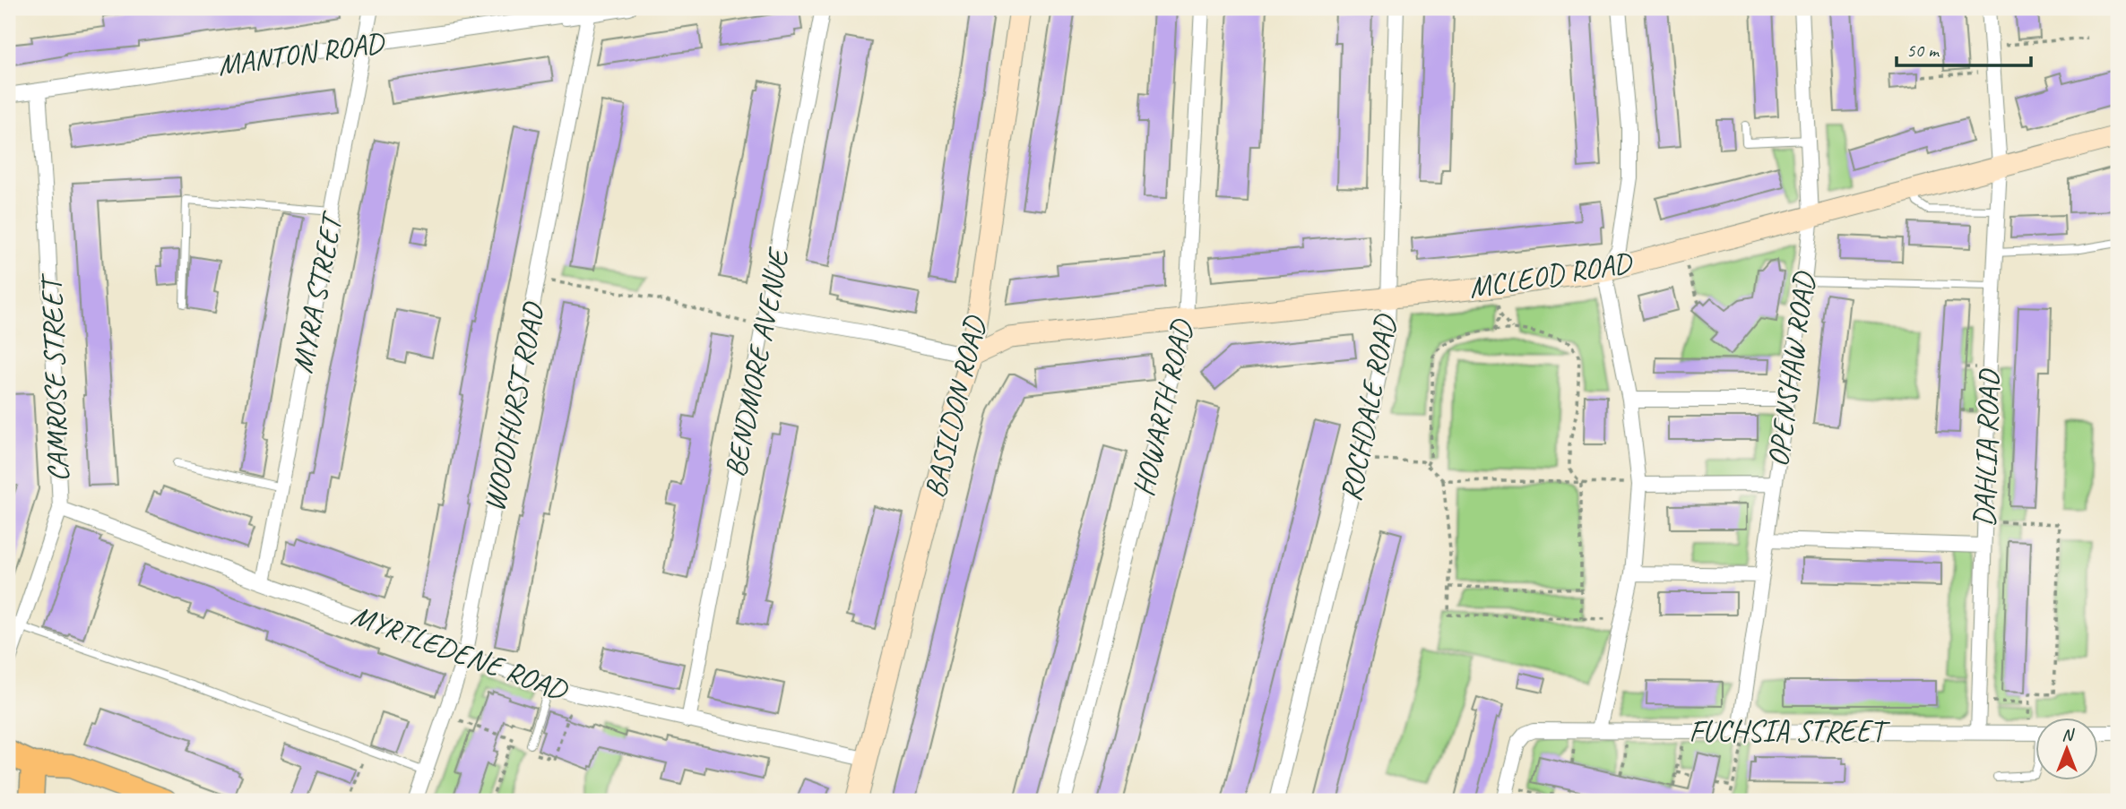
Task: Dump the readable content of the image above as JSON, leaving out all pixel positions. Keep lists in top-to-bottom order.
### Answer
{
  "streets": {
    "main road": ["MCLEOD ROAD", "BASILDON ROAD"],
    "street": [
      "MANTON ROAD",
      "MYRA STREET",
      "BENDMORE AVENUE",
      "OPENSHAW ROAD",
      "CAMROSE STREET",
      "WOODHURST ROAD",
      "HOWARTH ROAD",
      "ROCHDALE ROAD",
      "DAHLIA ROAD",
      "MYRTLEDENE ROAD",
      "FUCHSIA STREET"
    ]
  },
  "crossings": [
    ["MANTON ROAD", "MYRA STREET"],
    ["MANTON ROAD", "CAMROSE STREET"],
    ["MANTON ROAD", "WOODHURST ROAD"],
    ["MCLEOD ROAD", "OPENSHAW ROAD"],
    ["MCLEOD ROAD", "BASILDON ROAD"],
    ["MCLEOD ROAD", "HOWARTH ROAD"],
    ["MCLEOD ROAD", "ROCHDALE ROAD"],
    ["MCLEOD ROAD", "DAHLIA ROAD"],
    ["MYRA STREET", "MYRTLEDENE ROAD"],
    ["BENDMORE AVENUE", "MYRTLEDENE ROAD"],
    ["OPENSHAW ROAD", "FUCHSIA STREET"],
    ["CAMROSE STREET", "MYRTLEDENE ROAD"],
    ["WOODHURST ROAD", "MYRTLEDENE ROAD"],
    ["BASILDON ROAD", "MYRTLEDENE ROAD"],
    ["DAHLIA ROAD", "FUCHSIA STREET"]
  ],
  "scale_bar": "50 m",
  "north": "top"
}
